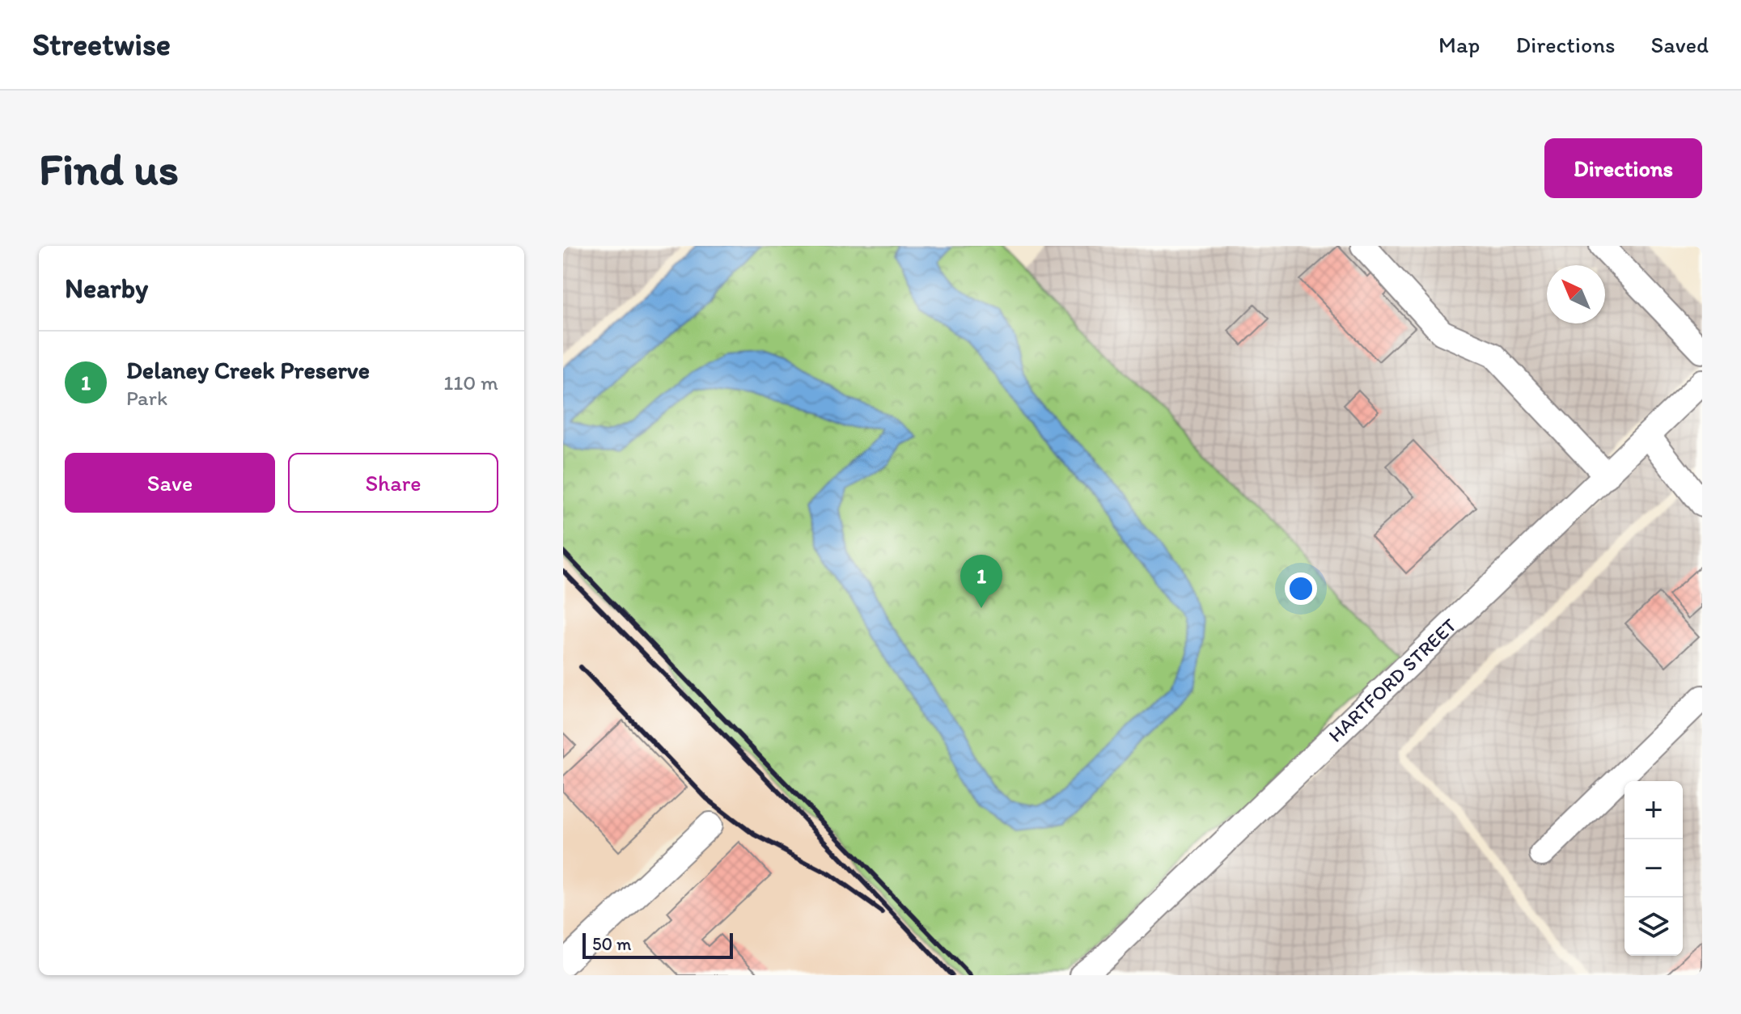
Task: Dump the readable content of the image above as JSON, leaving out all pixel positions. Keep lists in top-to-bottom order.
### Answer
{
  "streets": {
    "street": ["HARTFORD STREET"]
  },
  "scale_bar": "50 m",
  "north": "top left",
  "page": {
    "header": "Streetwise",
    "nav": ["Map", "Directions", "Saved"],
    "buttons": [
      "Directions",
      ["Save", "Share"]
    ],
    "title": "Find us",
    "heading": "Nearby",
    "list": [
      {
        "mark": "1",
        "name": "Delaney Creek Preserve",
        "note": "Park",
        "value": "110 m"
      }
    ],
    "pins": "1",
    "map_buttons": ["+", "−"],
    "scale": "50 m"
  }
}
